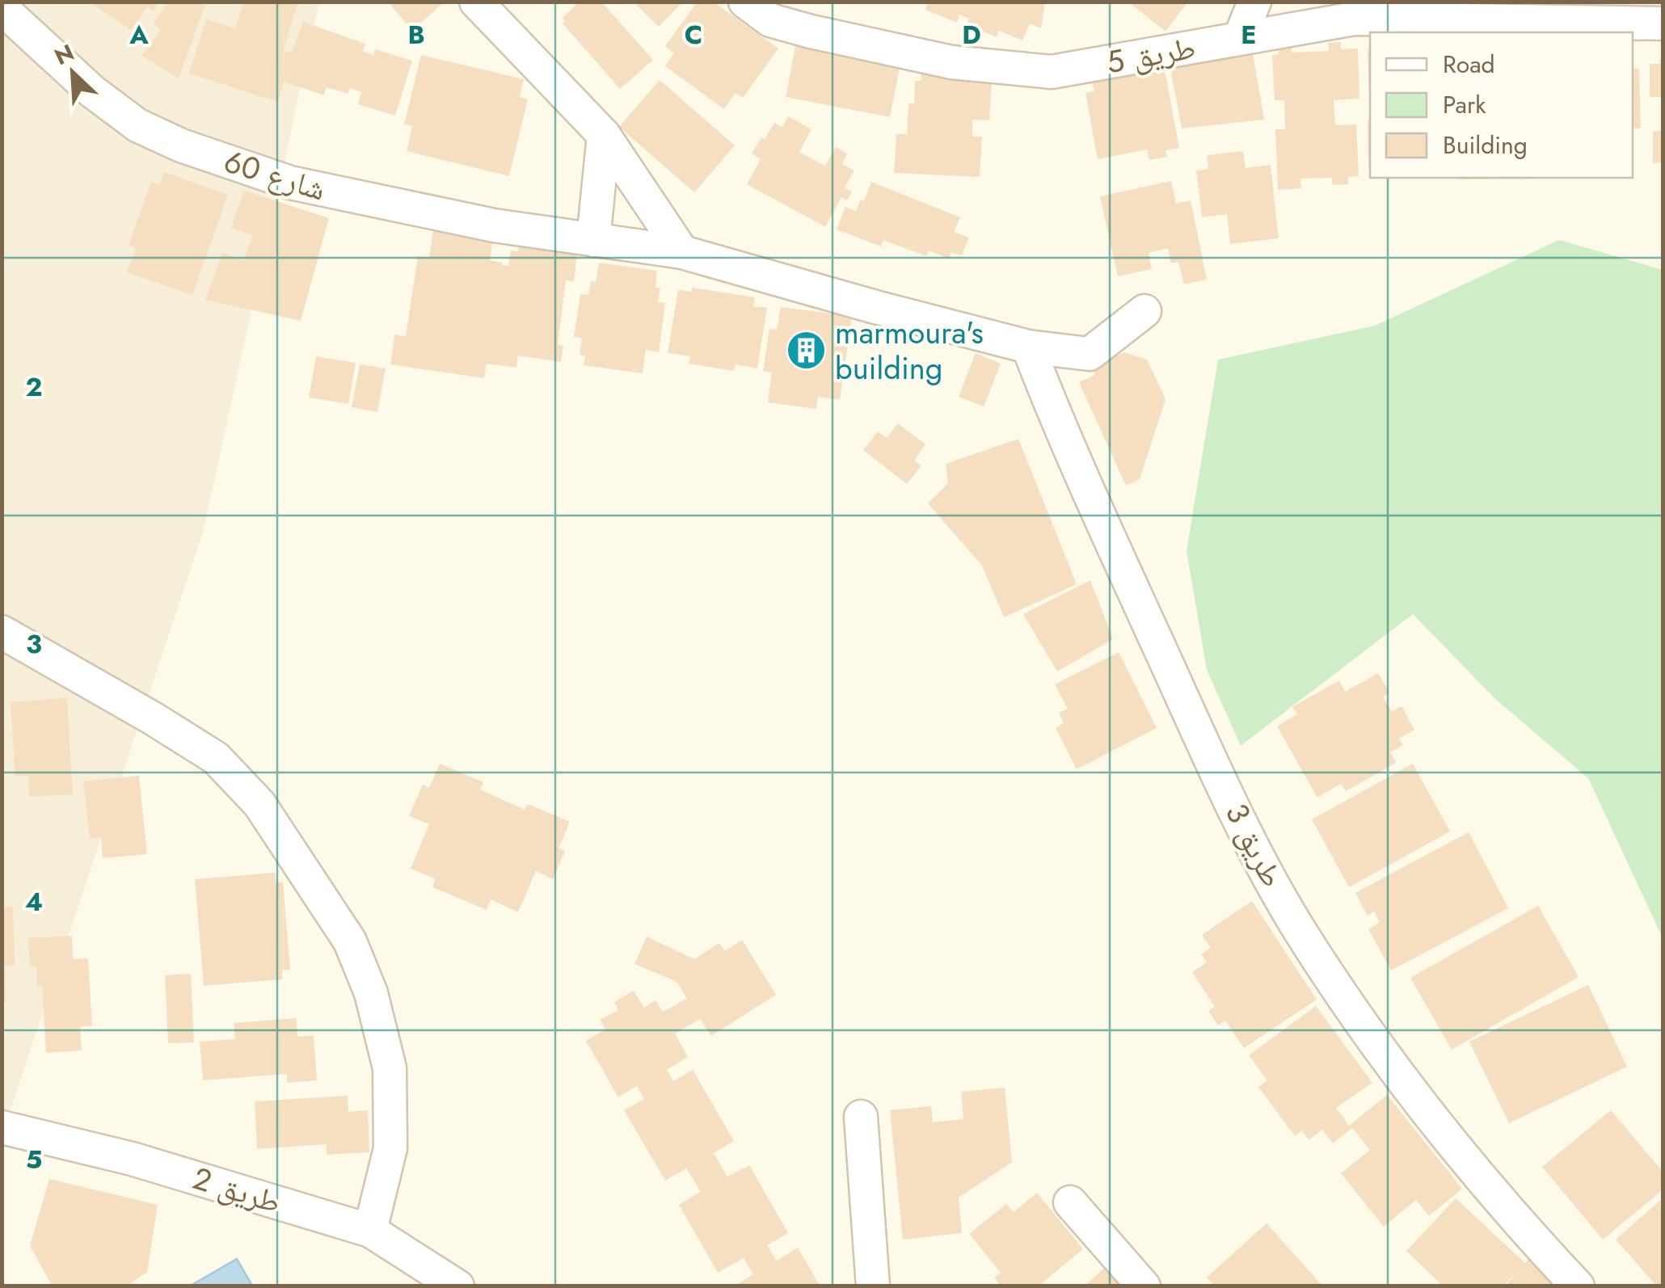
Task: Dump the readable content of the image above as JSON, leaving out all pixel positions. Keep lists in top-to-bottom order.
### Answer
{
  "streets": {
    "street": [
      "طريق 5",
      "شارع 60",
      "طريق 3",
      "طريق 2"
    ]
  },
  "crossings": [
    ["شارع 60", "طريق 3"]
  ],
  "places": {
    "building": ["marmoura's building"]
  },
  "legend": ["Road", "Park", "Building"],
  "north": "top left",
  "grid": {
    "columns": [
      "A",
      "B",
      "C",
      "D",
      "E"
    ],
    "rows": [
      "2",
      "3",
      "4",
      "5"
    ]
  }
}
